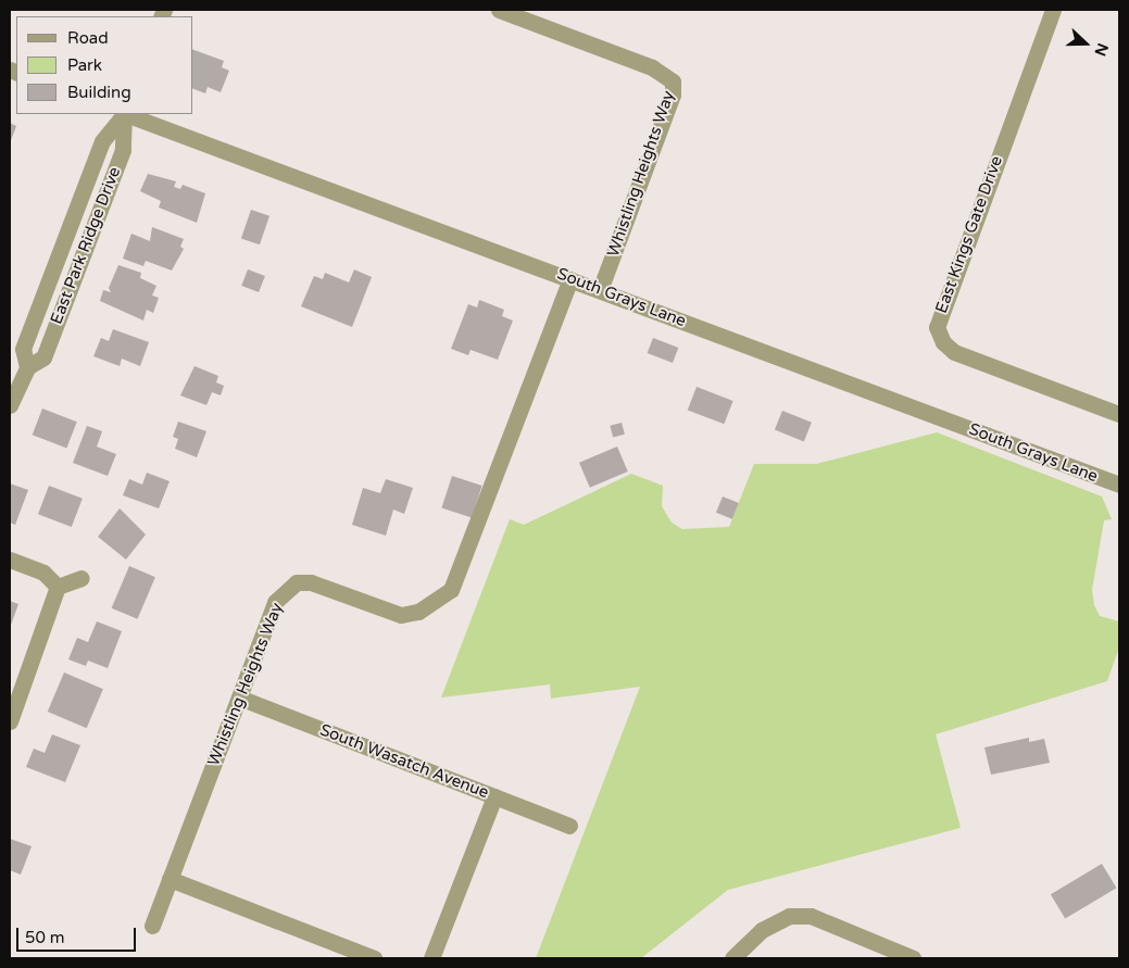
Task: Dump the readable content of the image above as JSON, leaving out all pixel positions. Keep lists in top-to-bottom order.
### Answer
{
  "streets": {
    "street": [
      "Whistling Heights Way",
      "East Kings Gate Drive",
      "East Park Ridge Drive",
      "South Grays Lane",
      "South Wasatch Avenue"
    ]
  },
  "crossings": [
    ["Whistling Heights Way", "South Grays Lane"],
    ["Whistling Heights Way", "South Wasatch Avenue"]
  ],
  "legend": ["Road", "Park", "Building"],
  "scale_bar": "50 m",
  "north": "right"
}
